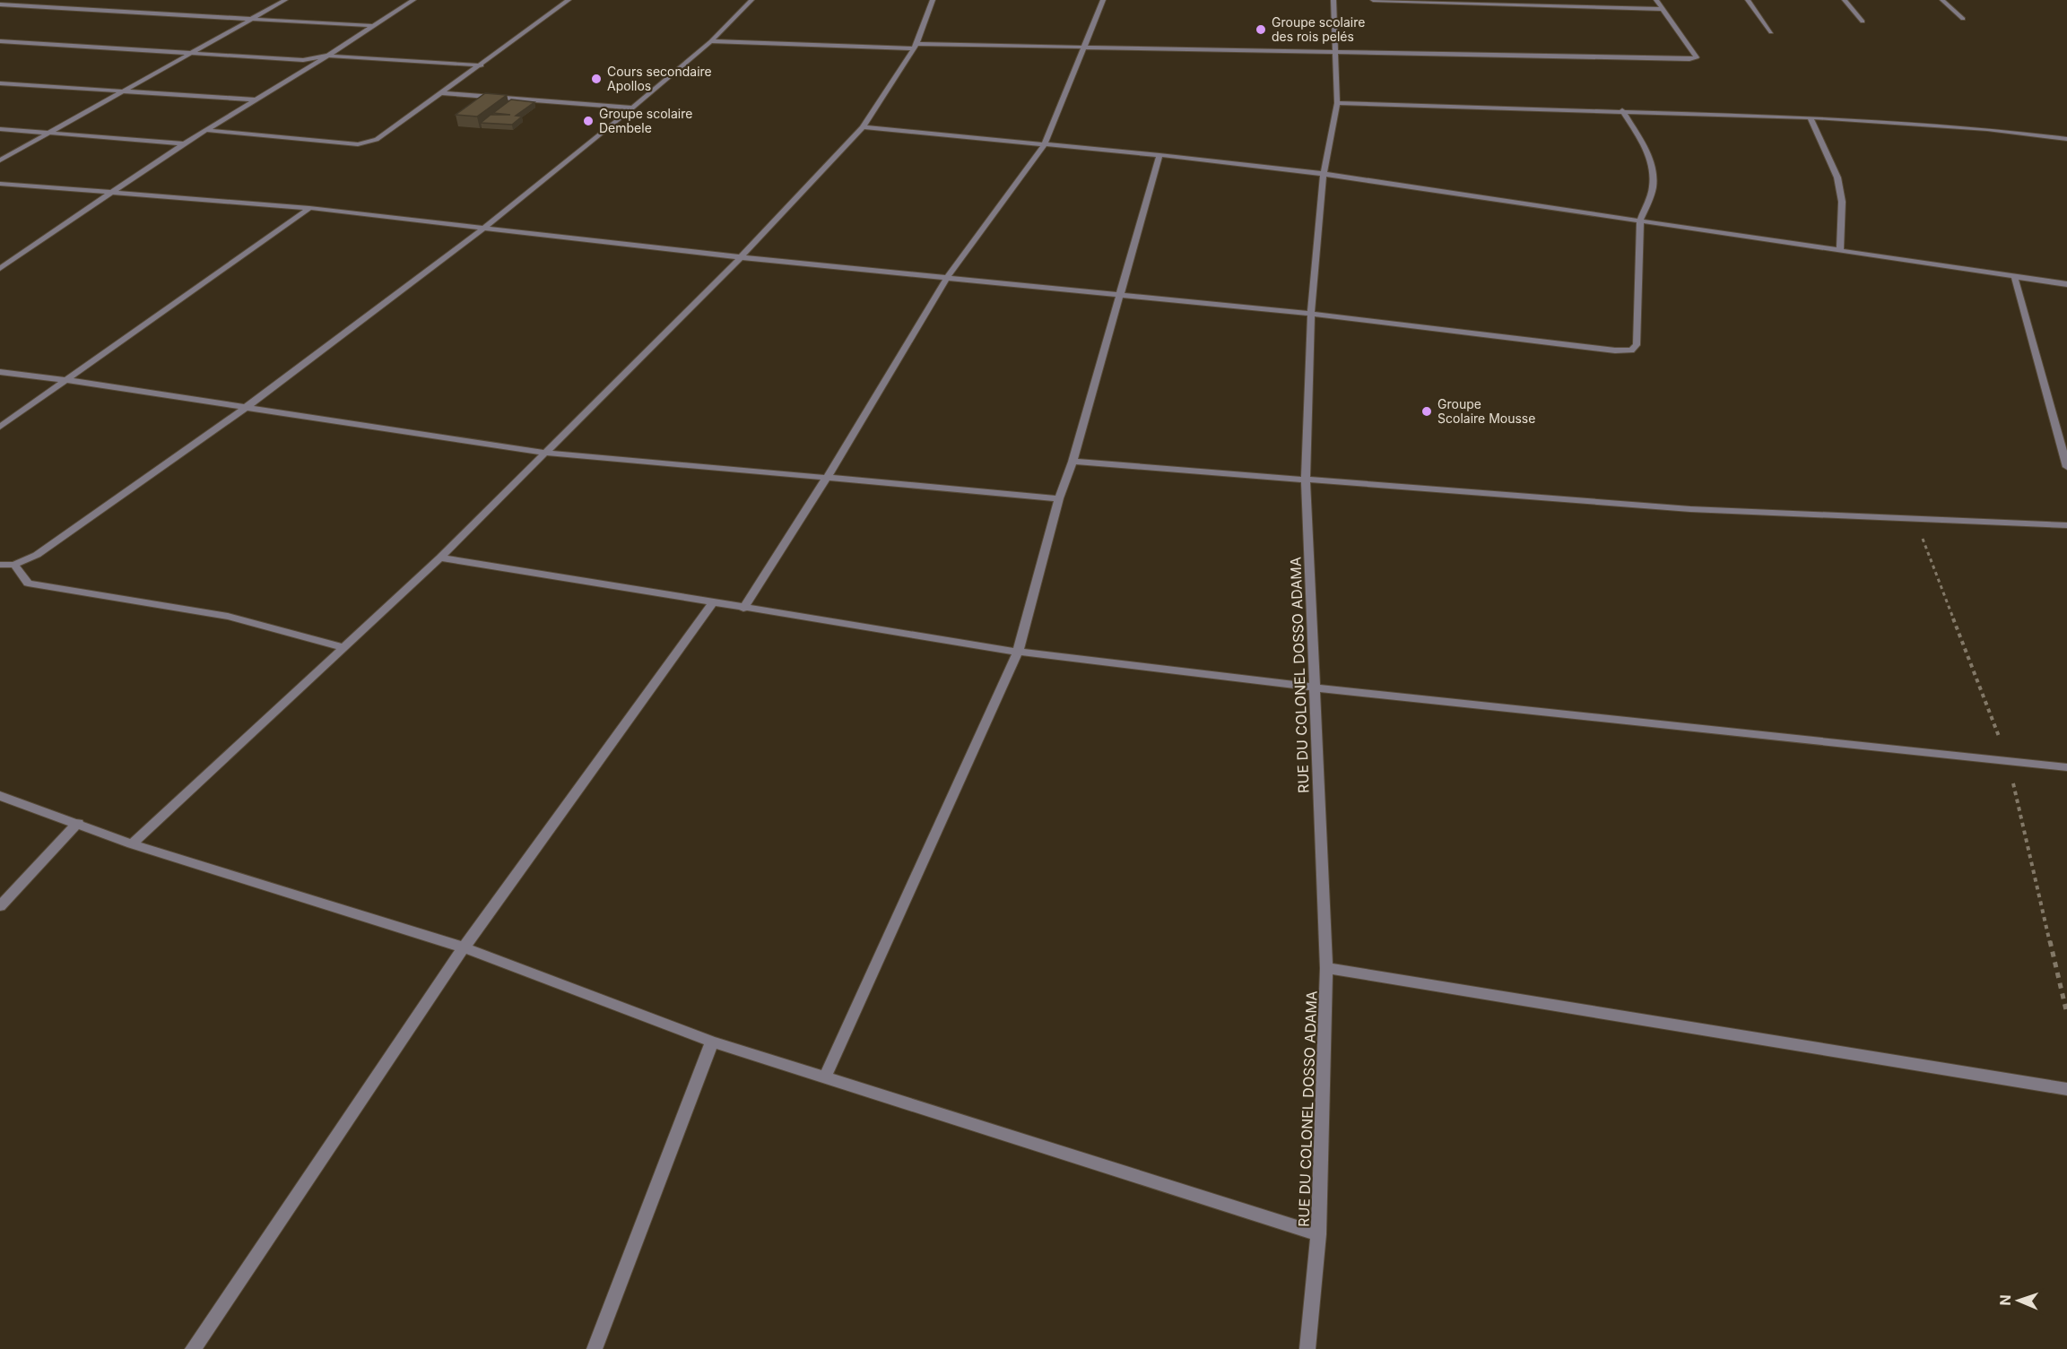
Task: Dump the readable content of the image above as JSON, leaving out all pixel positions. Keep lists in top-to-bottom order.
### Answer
{
  "streets": {
    "street": ["RUE DU COLONEL DOSSO ADAMA"]
  },
  "places": [
    "Groupe scolaire des rois pelés",
    "Cours secondaire Apollos",
    "Groupe scolaire Dembele",
    "Groupe Scolaire Mousse"
  ],
  "north": "left"
}
